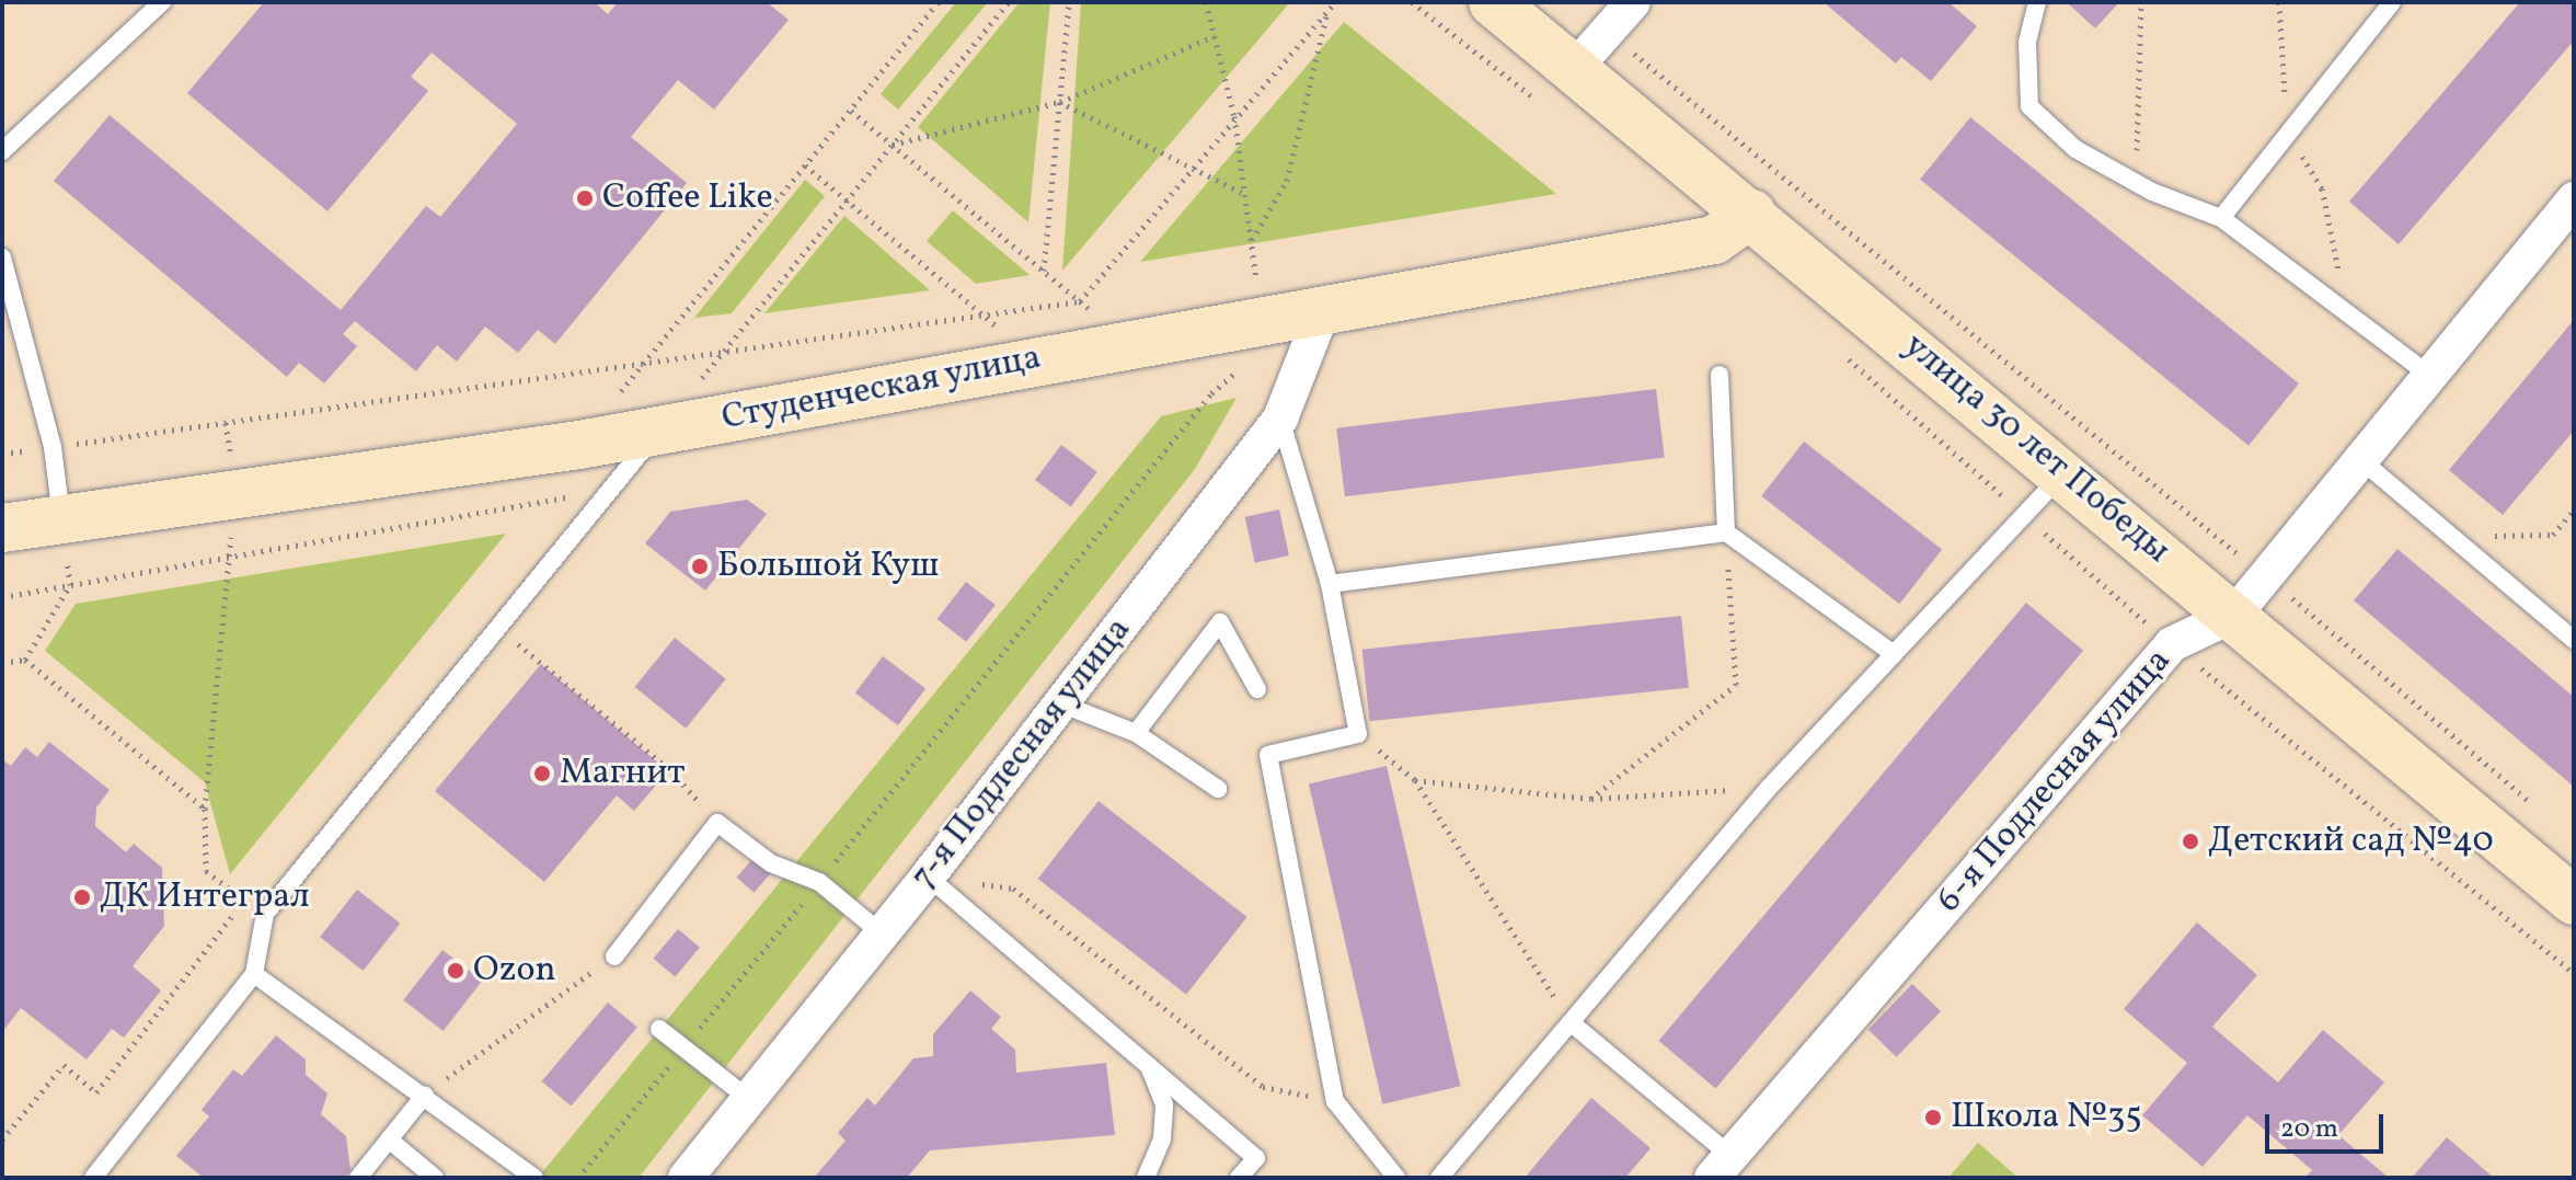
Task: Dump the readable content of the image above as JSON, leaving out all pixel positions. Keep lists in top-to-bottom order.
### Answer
{
  "streets": {
    "street": [
      "Студенческая улица",
      "улица 30 лет Победы",
      "7-я Подлесная улица",
      "6-я Подлесная улица"
    ]
  },
  "crossings": [
    ["Студенческая улица", "улица 30 лет Победы"],
    ["Студенческая улица", "7-я Подлесная улица"],
    ["улица 30 лет Победы", "6-я Подлесная улица"]
  ],
  "places": [
    "Coffee Like",
    "Большой Куш",
    "Магнит",
    "Детский сад №40",
    "ДК Интеграл",
    "Ozon",
    "Школа №35"
  ],
  "scale_bar": "20 m"
}
